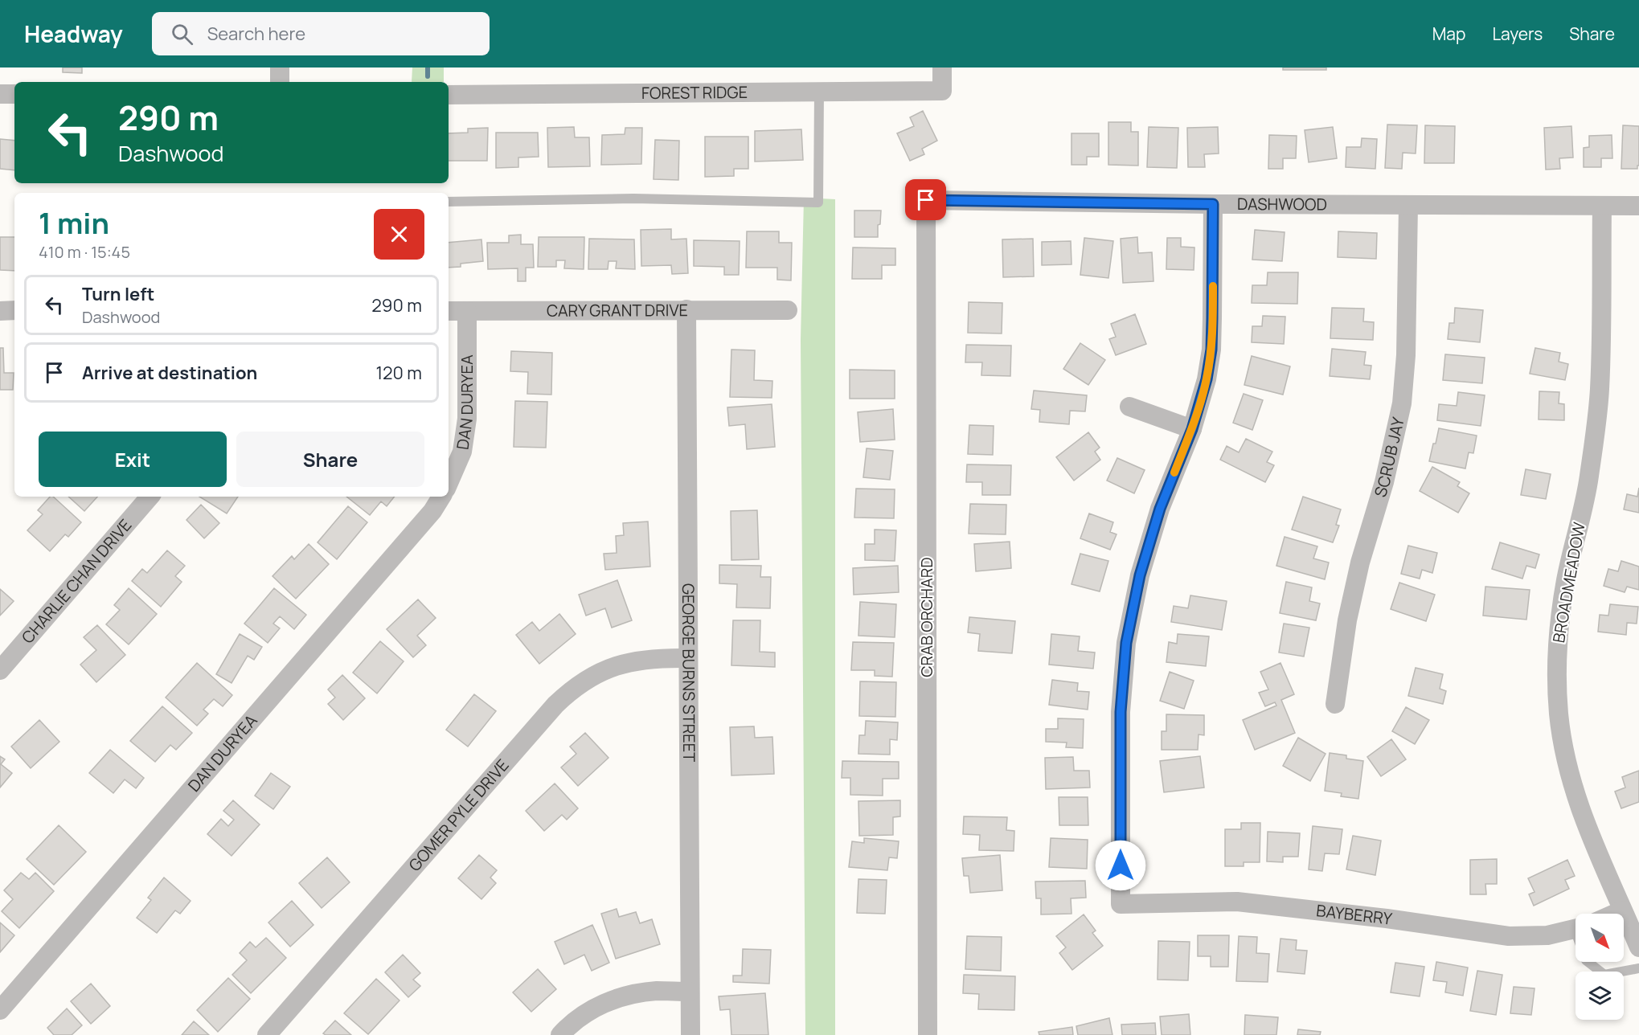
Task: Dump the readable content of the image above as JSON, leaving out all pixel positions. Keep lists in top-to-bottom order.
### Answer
{
  "streets": {
    "street": [
      "FOREST RIDGE",
      "DASHWOOD",
      "CARY GRANT DRIVE",
      "DAN DURYEA",
      "SCRUB JAY",
      "CHARLIE CHAN DRIVE",
      "BROADMEADOW",
      "CRAB ORCHARD",
      "GEORGE BURNS STREET",
      "GOMER PYLE DRIVE",
      "BAYBERRY"
    ]
  },
  "crossings": [
    ["DASHWOOD", "SCRUB JAY"],
    ["DASHWOOD", "BROADMEADOW"],
    ["DASHWOOD", "CRAB ORCHARD"],
    ["CARY GRANT DRIVE", "DAN DURYEA"],
    ["CARY GRANT DRIVE", "GEORGE BURNS STREET"],
    ["GEORGE BURNS STREET", "GOMER PYLE DRIVE"]
  ],
  "north": "bottom right",
  "page": {
    "header": "Headway",
    "search": "Search here",
    "nav": ["Map", "Layers", "Share"],
    "turn": ["290 m", "Dashwood"],
    "heading": ["1 min", "410 m · 15:45"],
    "list": [
      {
        "name": "Turn left",
        "note": "Dashwood",
        "value": "290 m"
      },
      {
        "name": "Arrive at destination",
        "value": "120 m"
      }
    ],
    "buttons": ["Exit", "Share"]
  }
}
